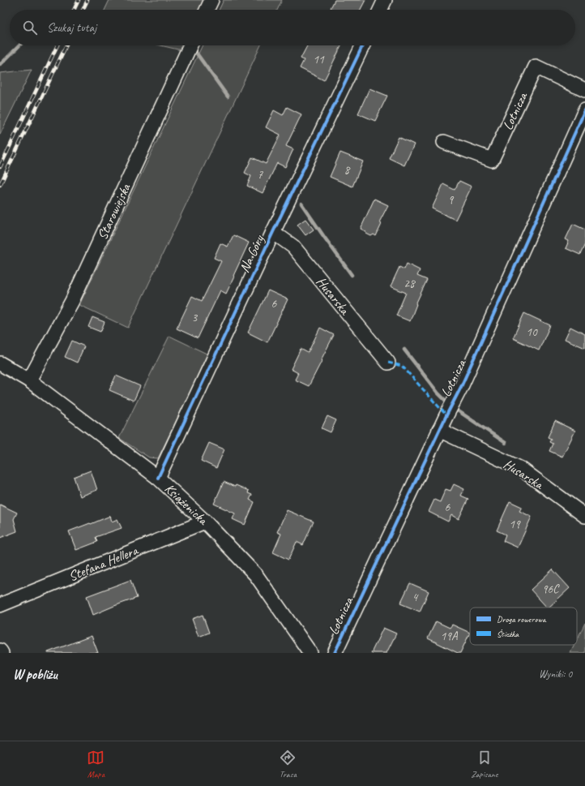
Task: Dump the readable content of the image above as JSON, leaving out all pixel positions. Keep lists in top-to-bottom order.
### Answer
{
  "streets": {
    "street": [
      "Lotnicza",
      "Starowiejska",
      "Na Góry",
      "Husarska",
      "Książenicka",
      "Stefana Hellera"
    ]
  },
  "crossings": [
    ["Lotnicza", "Husarska"],
    ["Starowiejska", "Książenicka"],
    ["Na Góry", "Husarska"],
    ["Na Góry", "Książenicka"],
    ["Książenicka", "Stefana Hellera"]
  ],
  "house_numbers": [
    "11",
    "8",
    "7",
    "9",
    "28",
    "6",
    "3",
    "10",
    "6",
    "19",
    "96C",
    "4",
    "19A"
  ],
  "legend": ["Droga rowerowa", "Ścieżka"],
  "page": {
    "search": "Szukaj tutaj",
    "heading": ["W pobliżu", "Wyniki: 0"],
    "nav": ["Mapa", "Trasa", "Zapisane"]
  }
}
